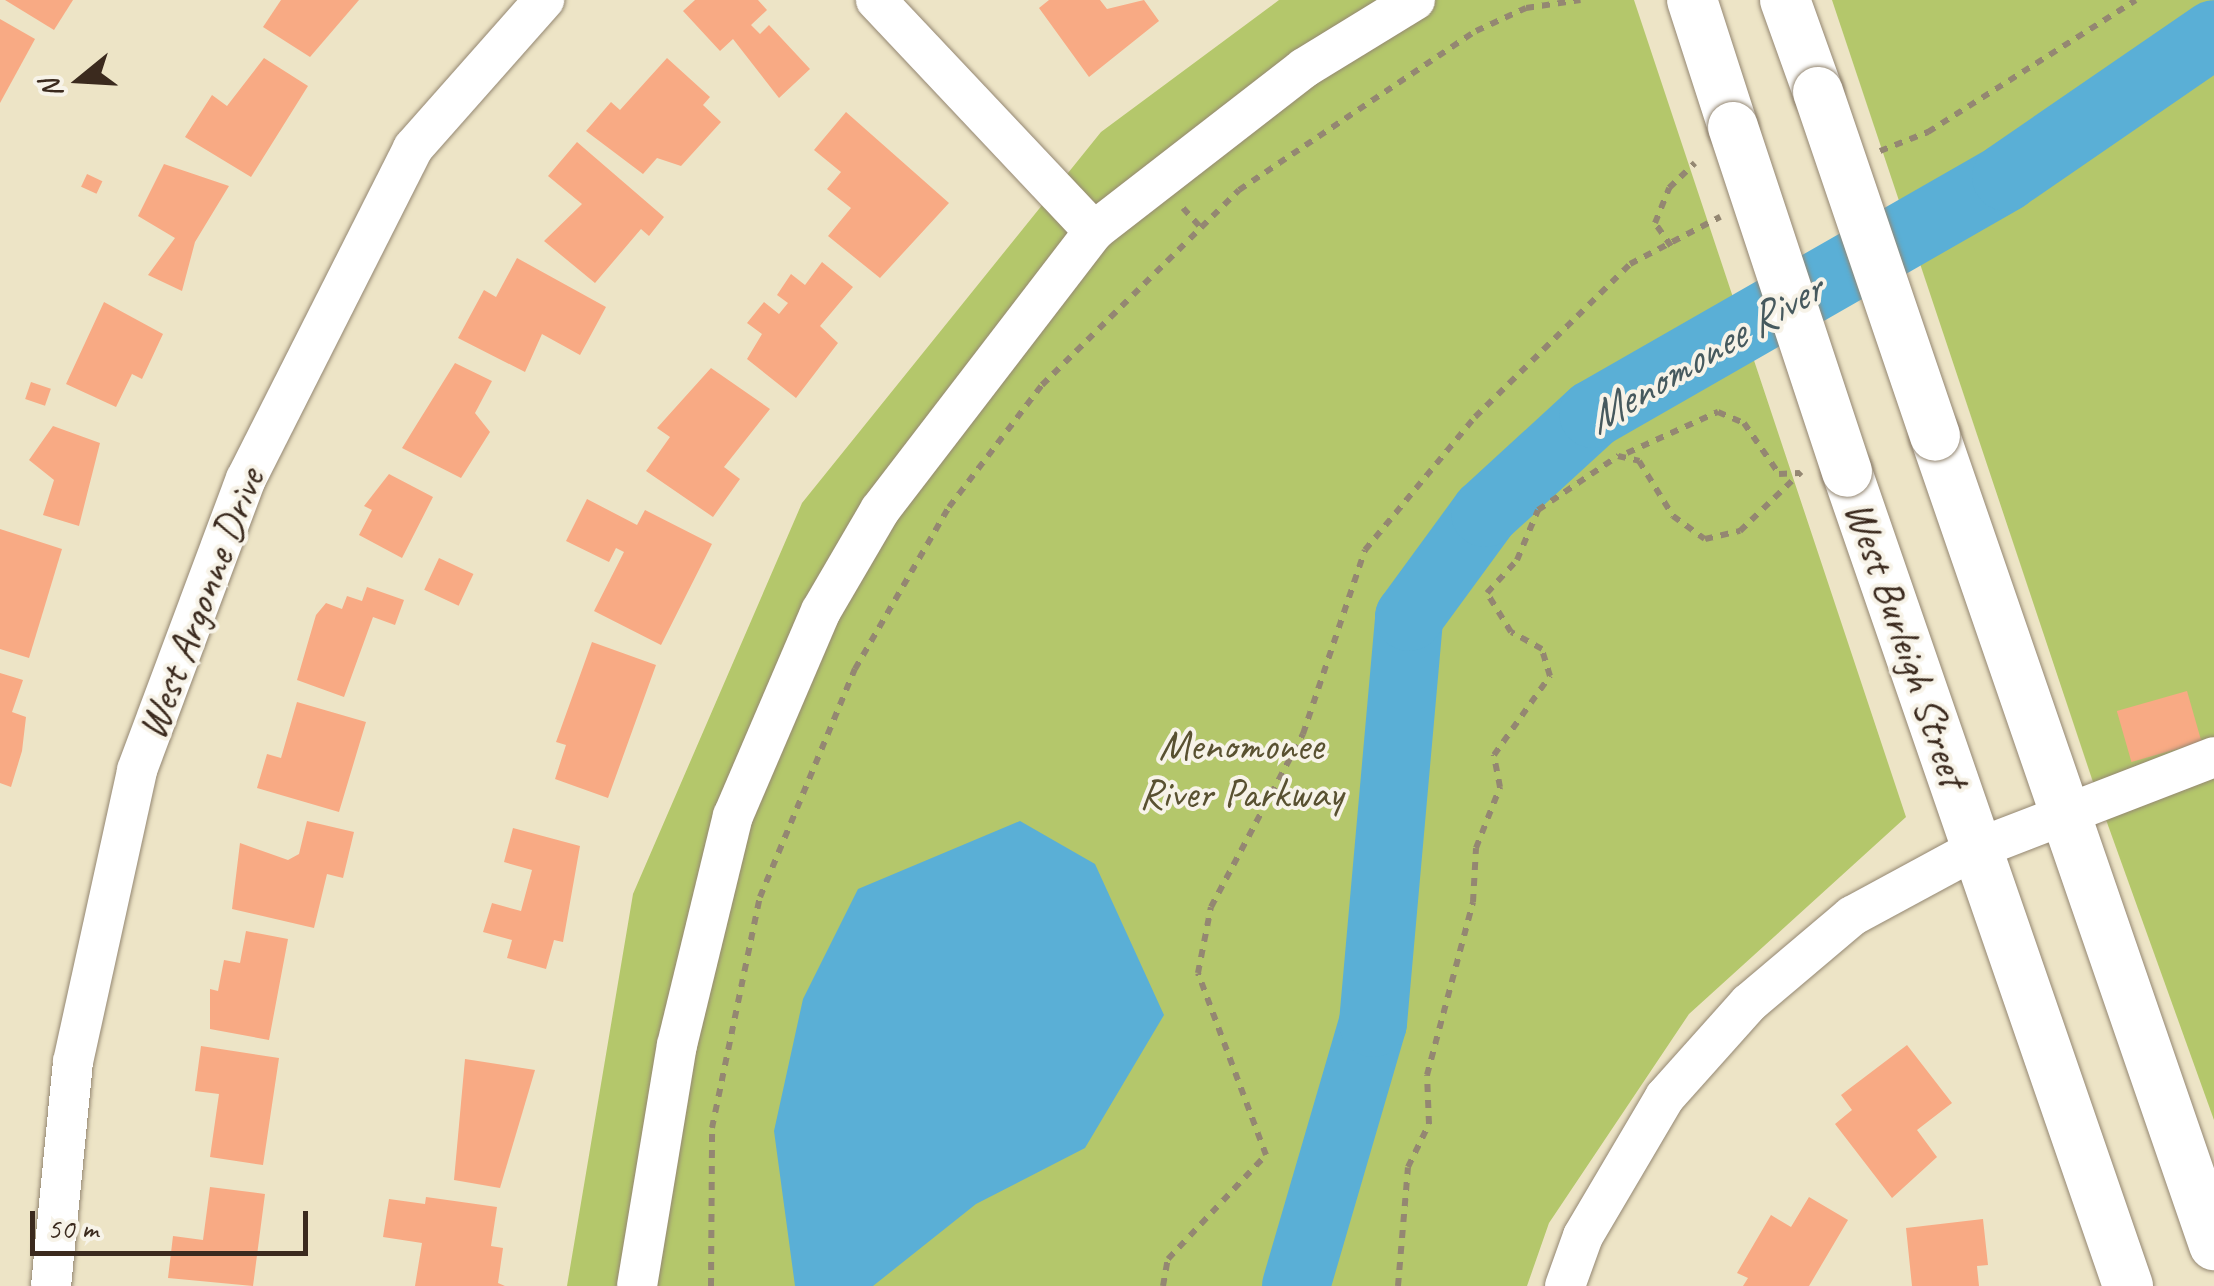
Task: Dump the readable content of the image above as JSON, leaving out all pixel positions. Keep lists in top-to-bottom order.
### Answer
{
  "streets": {
    "main road": ["West Burleigh Street"],
    "street": ["West Argonne Drive"]
  },
  "water": ["Menomonee River"],
  "parks": ["Menomonee River Parkway"],
  "scale_bar": "50 m",
  "north": "left"
}
